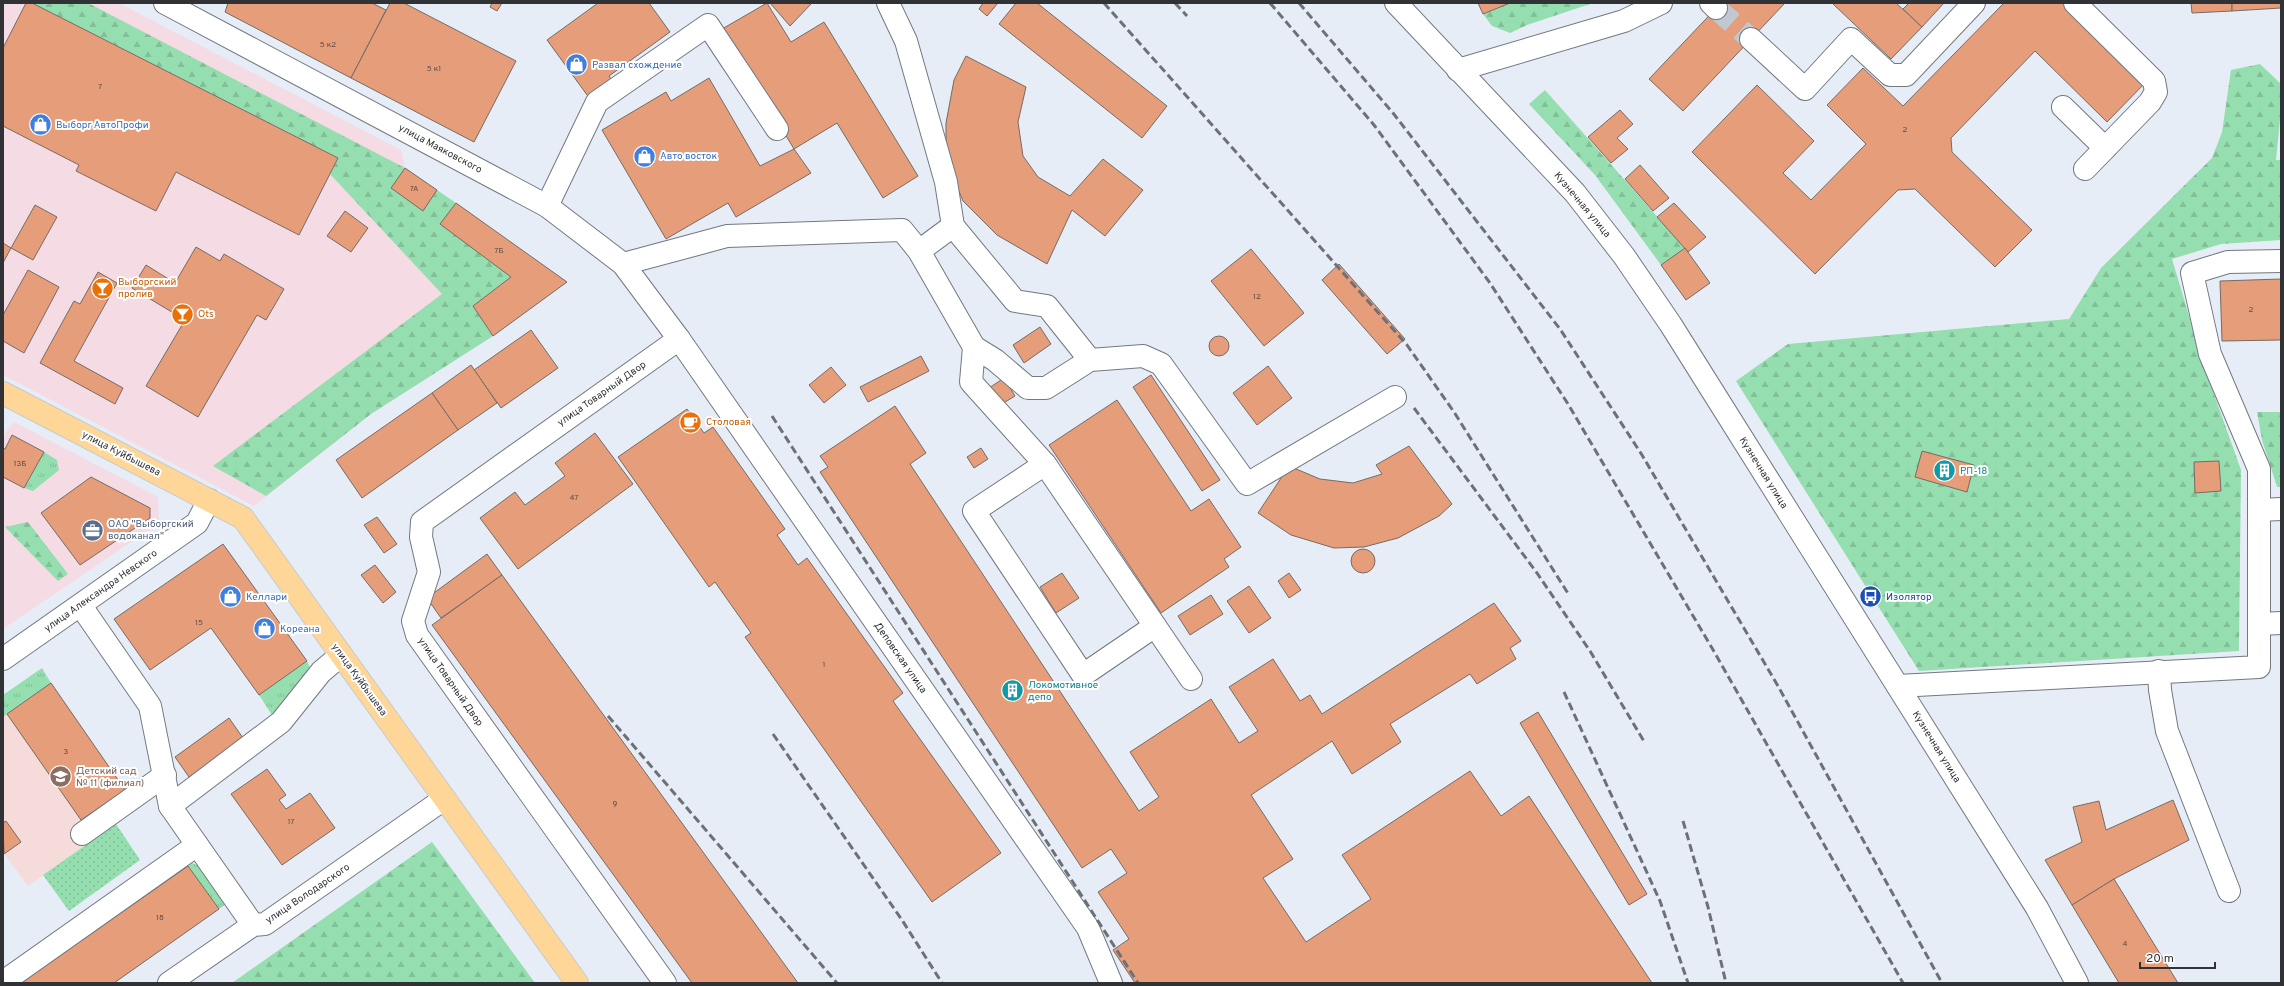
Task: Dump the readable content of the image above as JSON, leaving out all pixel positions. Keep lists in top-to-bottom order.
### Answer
{
  "streets": {
    "main road": ["улица Куйбышева"],
    "street": [
      "улица Маяковского",
      "Кузнечная улица",
      "улица Товарный Двор",
      "улица Александра Невского",
      "Деповская улица",
      "улица Володарского"
    ]
  },
  "crossings": [
    ["улица Маяковского", "улица Товарный Двор"],
    ["улица Маяковского", "Деповская улица"],
    ["улица Товарный Двор", "Деповская улица"],
    ["улица Куйбышева", "улица Александра Невского"],
    ["улица Куйбышева", "улица Володарского"]
  ],
  "places": {
    "shop": [
      "Развал схождение",
      "Выборг АвтоПрофи",
      "Авто восток",
      "Келлари",
      "Кореана"
    ],
    "bar": ["Выборгский пролив", "Ots"],
    "cafe": ["Столовая"],
    "building": ["РП-18", "Локомотивное депо"],
    "office": ["ОАО \"Выборгский водоканал\""],
    "bus stop": ["Изолятор"],
    "school or university": ["Детский сад № 11 (филиал)"]
  },
  "house_numbers": [
    "5 к2",
    "5 к1",
    "7",
    "2",
    "7А",
    "7Б",
    "12",
    "2",
    "13Б",
    "47",
    "15",
    "1",
    "3",
    "9",
    "17",
    "18",
    "4"
  ],
  "scale_bar": "20 m"
}
